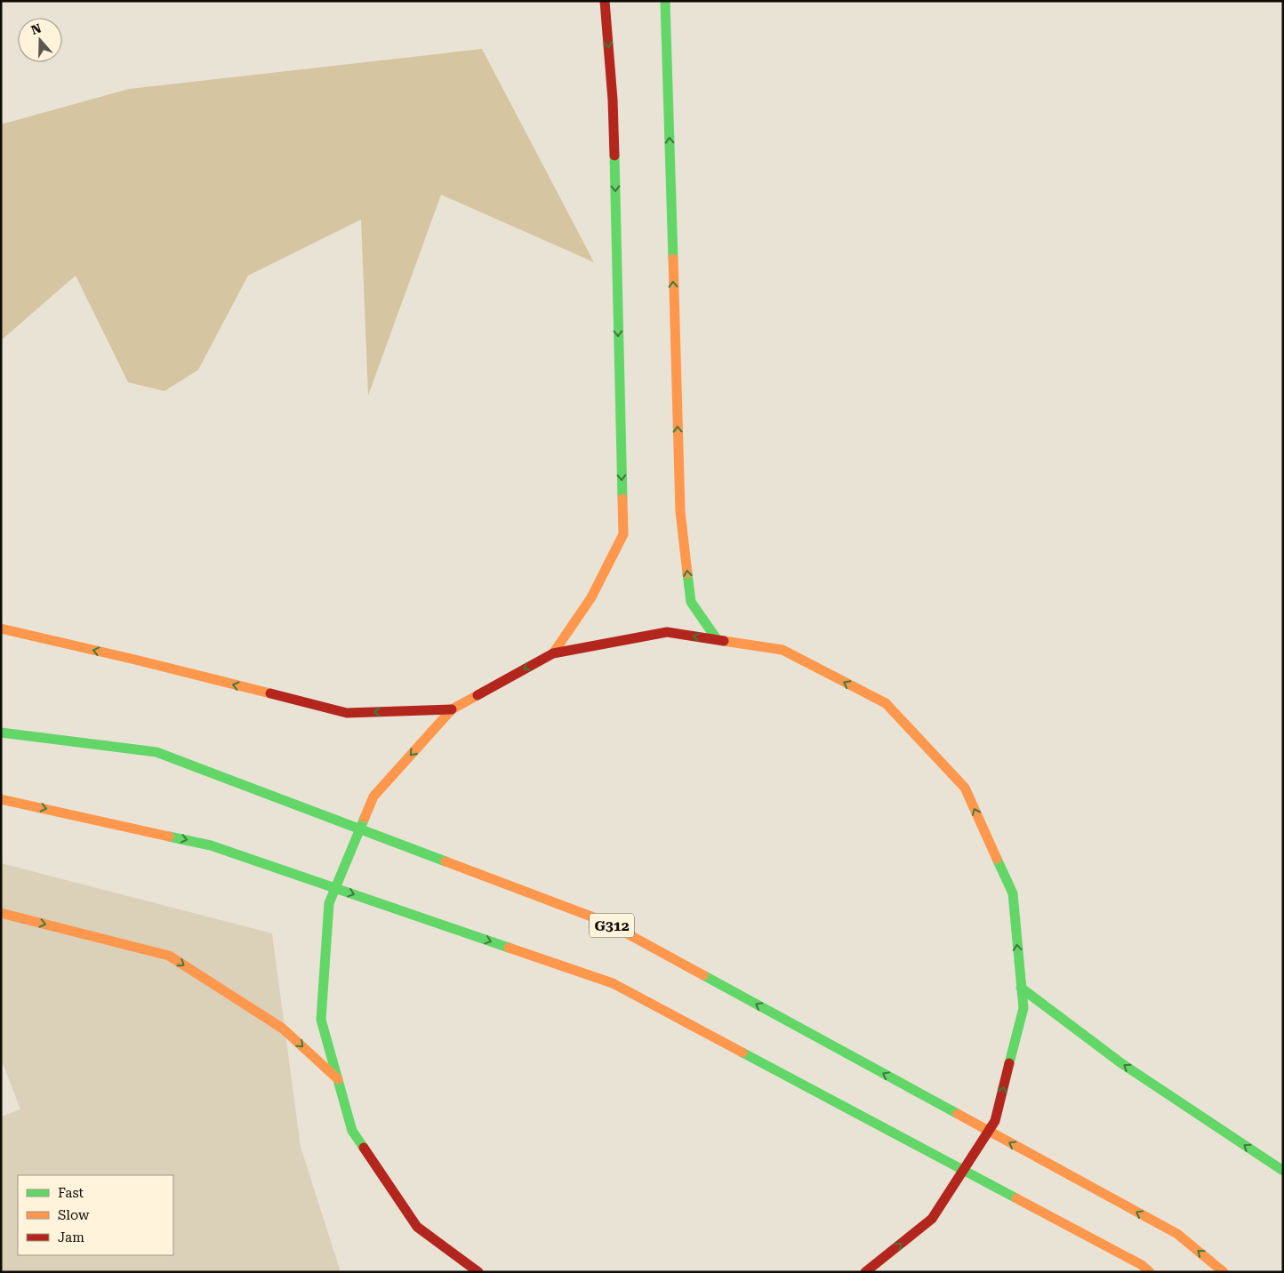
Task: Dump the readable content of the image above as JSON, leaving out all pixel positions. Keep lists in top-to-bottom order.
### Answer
{
  "streets": {
    "main road": ["G312"]
  },
  "legend": ["Fast", "Slow", "Jam"],
  "north": "top"
}
